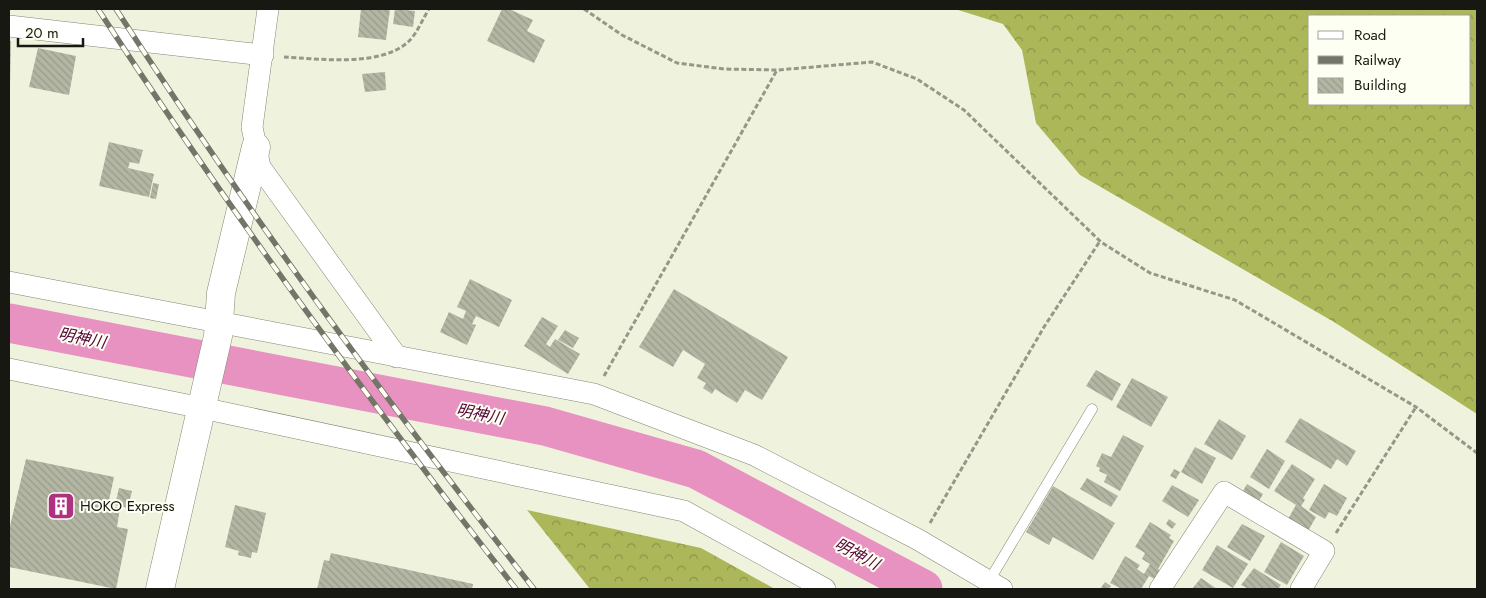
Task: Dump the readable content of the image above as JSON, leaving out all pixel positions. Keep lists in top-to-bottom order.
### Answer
{
  "water": ["明神川"],
  "places": {
    "building": ["HOKO Express"]
  },
  "legend": ["Road", "Railway", "Building"],
  "scale_bar": "20 m"
}
